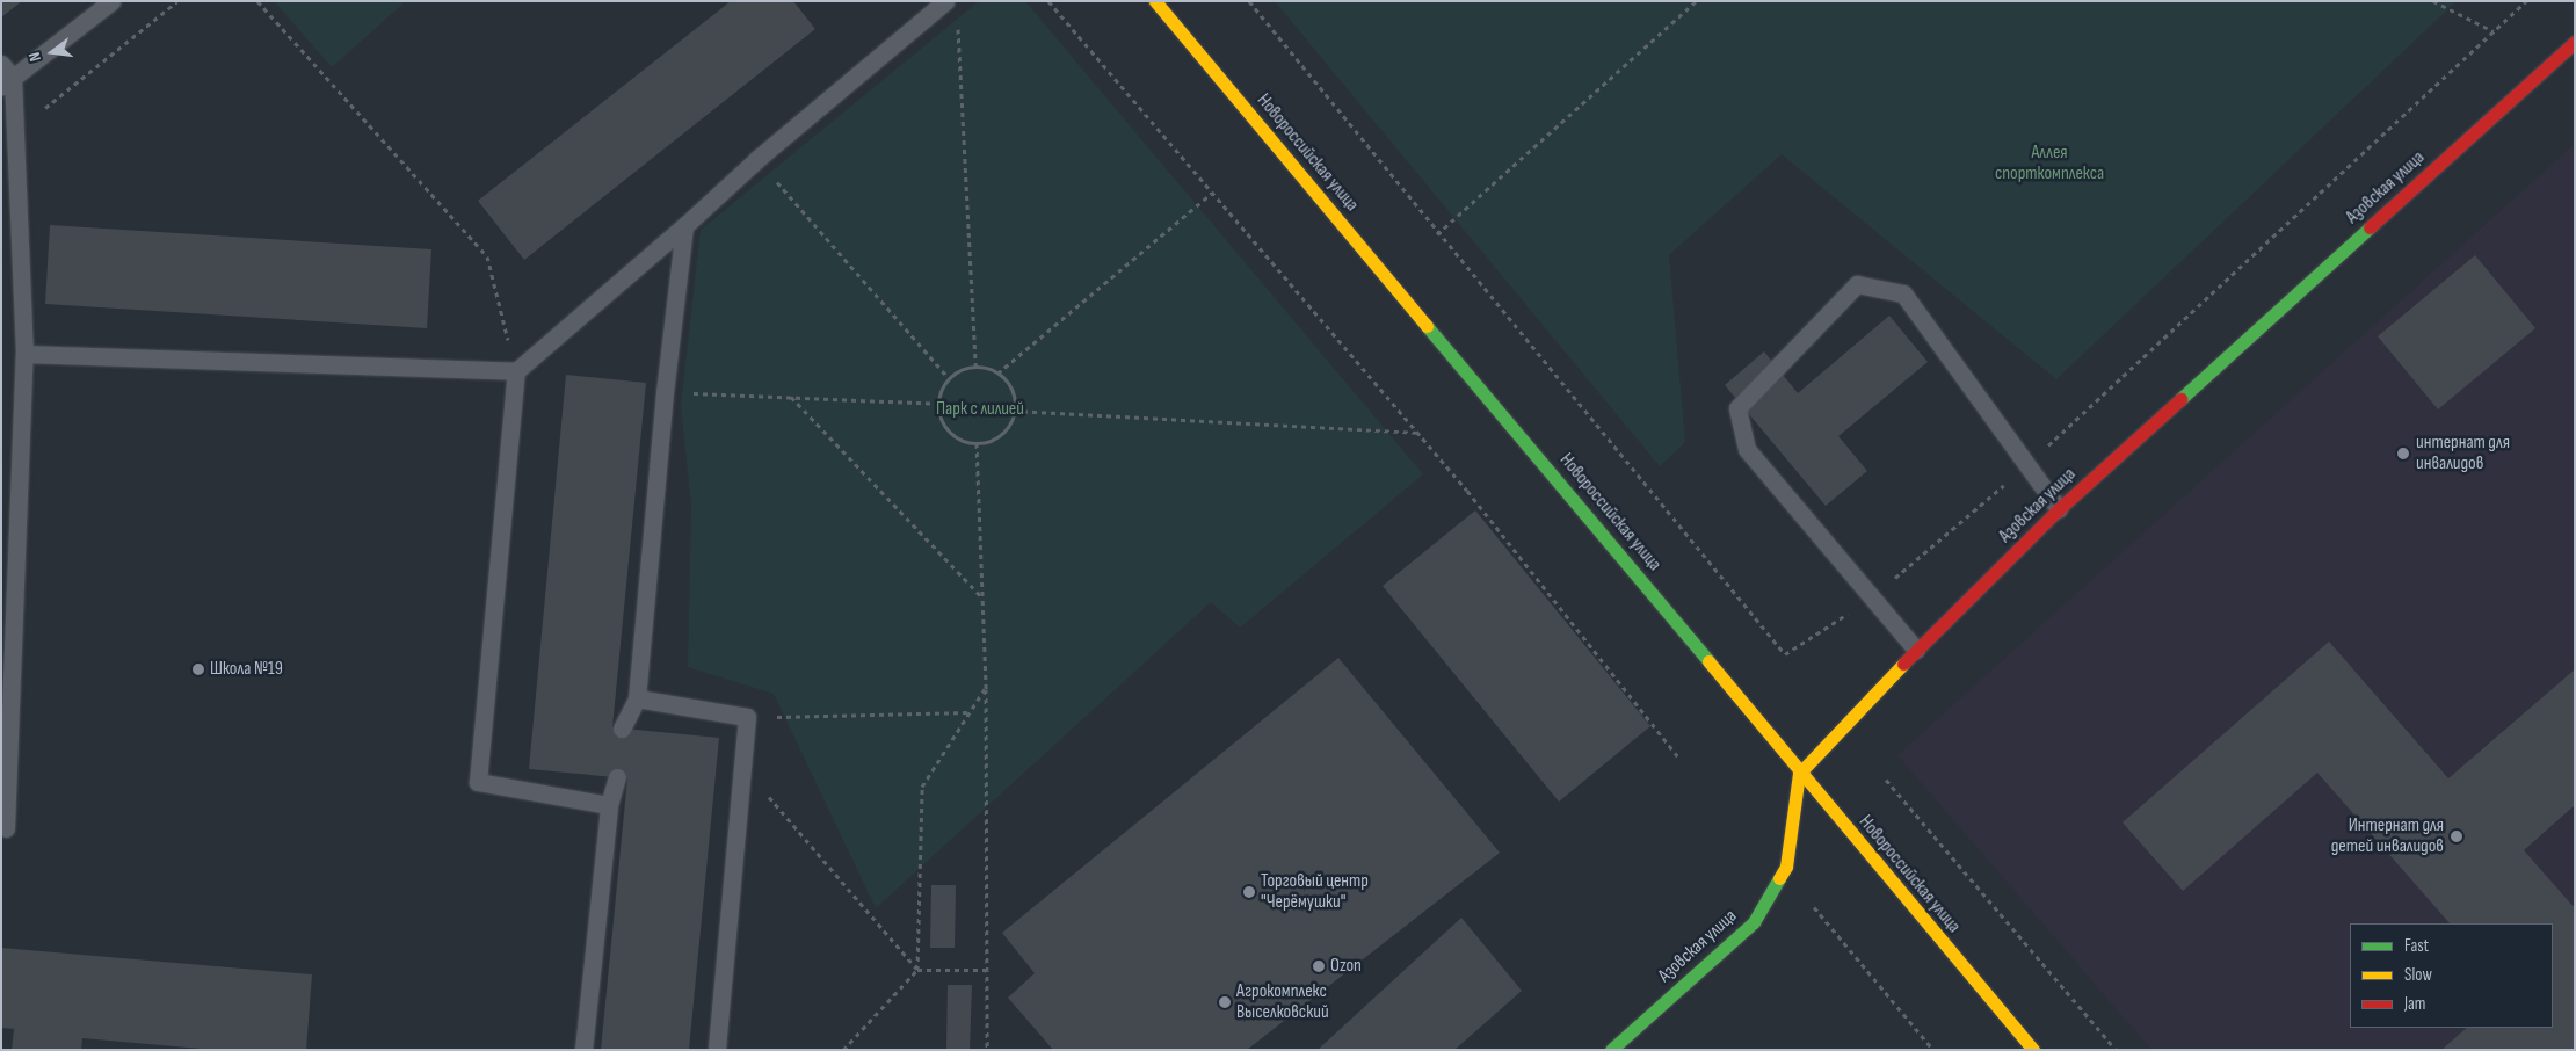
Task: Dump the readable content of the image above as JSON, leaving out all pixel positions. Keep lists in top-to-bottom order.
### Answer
{
  "streets": {
    "main road": ["Новороссийская улица", "Азовская улица"]
  },
  "crossings": [
    ["Новороссийская улица", "Азовская улица"]
  ],
  "parks": ["Аллея спорткомплекса", "Парк с лилией"],
  "places": [
    "интернат для инвалидов",
    "Школа №19",
    "Интернат для детей инвалидов",
    "Торговый центр \"Черёмушки\"",
    "Ozon",
    "Агрокомплекс Выселковский"
  ],
  "legend": ["Fast", "Slow", "Jam"],
  "north": "left"
}
